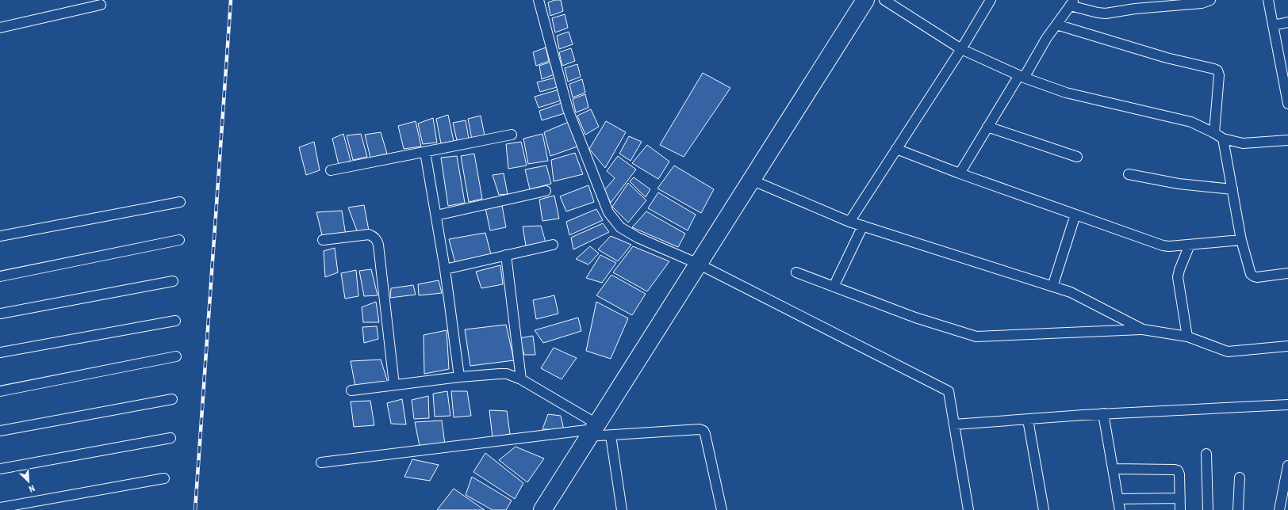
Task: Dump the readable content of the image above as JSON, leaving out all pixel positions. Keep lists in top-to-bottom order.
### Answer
{
  "north": "bottom right"
}
